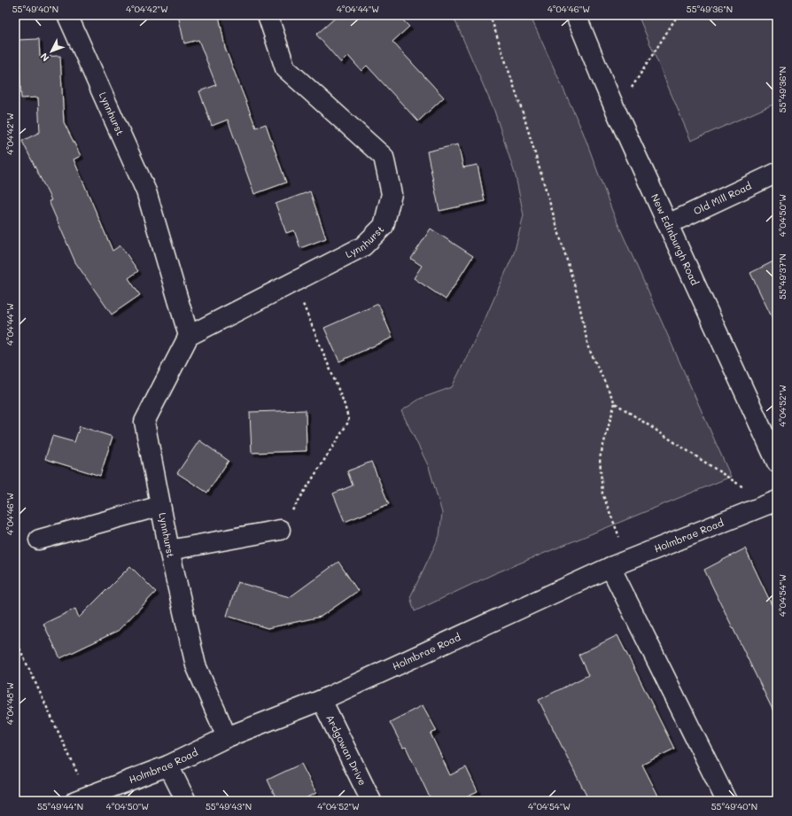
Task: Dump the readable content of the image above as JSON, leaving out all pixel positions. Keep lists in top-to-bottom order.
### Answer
{
  "streets": {
    "street": [
      "Lynnhurst",
      "Old Mill Road",
      "New Edinburgh Road",
      "Holmbrae Road",
      "Ardgowan Drive"
    ]
  },
  "crossings": [
    ["Lynnhurst", "Holmbrae Road"],
    ["Old Mill Road", "New Edinburgh Road"],
    ["Holmbrae Road", "Ardgowan Drive"]
  ],
  "north": "bottom left",
  "coordinates": [
    "55°49'40\"N",
    "4°04'42\"W",
    "4°04'44\"W",
    "4°04'46\"W",
    "55°49'36\"N",
    "4°04'50\"W",
    "55°49'37\"N",
    "4°04'52\"W",
    "4°04'54\"W",
    "4°04'48\"W",
    "55°49'44\"N",
    "55°49'43\"N"
  ]
}
